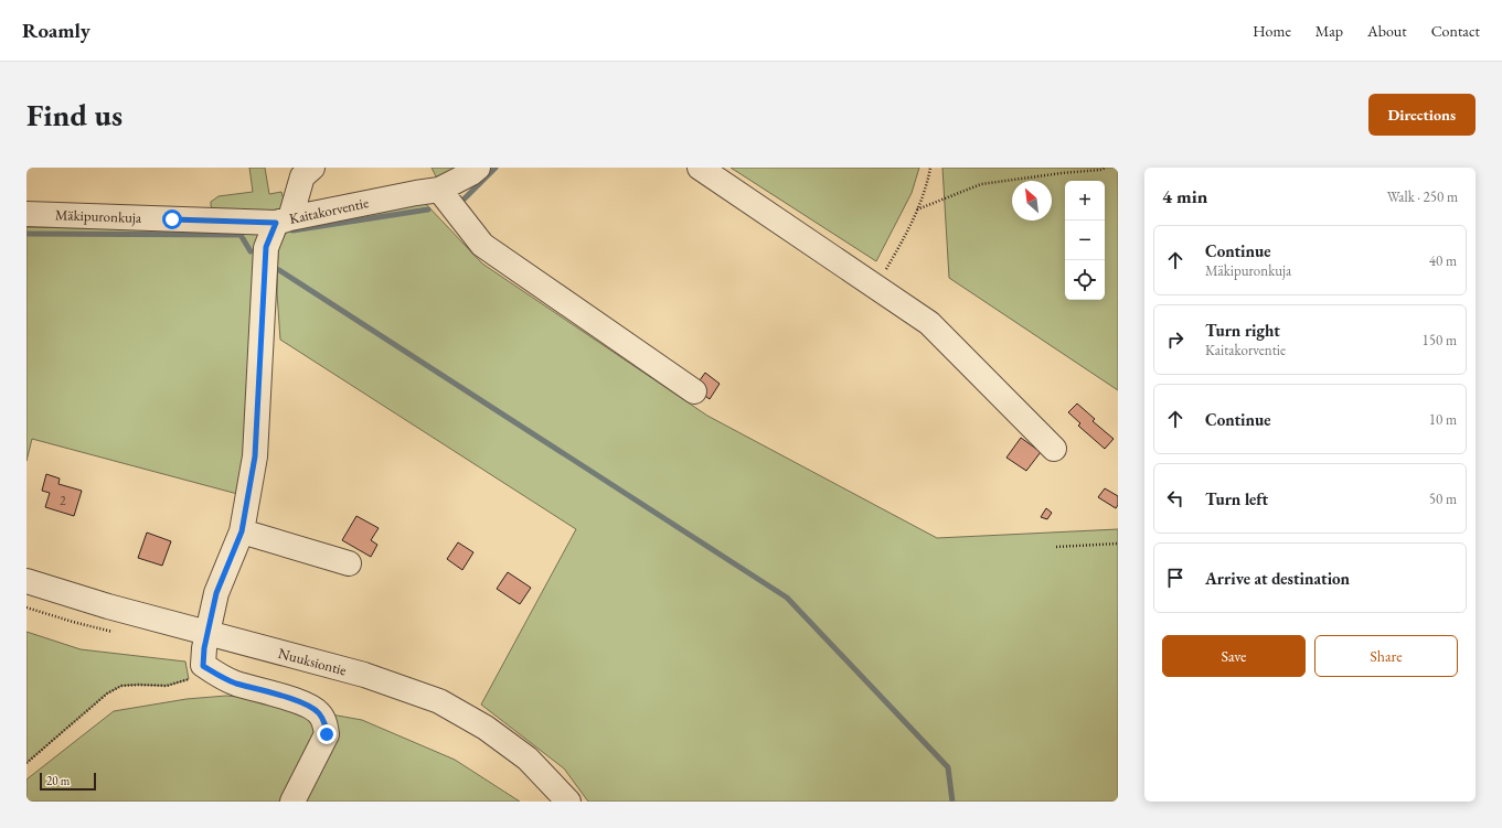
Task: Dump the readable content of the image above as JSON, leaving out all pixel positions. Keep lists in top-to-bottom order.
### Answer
{
  "streets": {
    "street": ["Kaitakorventie", "Mäkipuronkuja", "Nuuksiontie"]
  },
  "crossings": [
    ["Kaitakorventie", "Mäkipuronkuja"],
    ["Kaitakorventie", "Nuuksiontie"]
  ],
  "house_numbers": ["2"],
  "scale_bar": "20 m",
  "north": "top left",
  "page": {
    "header": "Roamly",
    "nav": [
      "Home",
      "Map",
      "About",
      "Contact"
    ],
    "buttons": [
      "Directions",
      ["Save", "Share"]
    ],
    "title": "Find us",
    "heading": ["4 min", "Walk · 250 m"],
    "map_buttons": ["+", "−"],
    "list": [
      ["Continue", "Mäkipuronkuja", "40 m"],
      ["Turn right", "Kaitakorventie", "150 m"],
      ["Continue", "10 m"],
      ["Turn left", "50 m"],
      "Arrive at destination"
    ],
    "scale": "20 m"
  }
}
